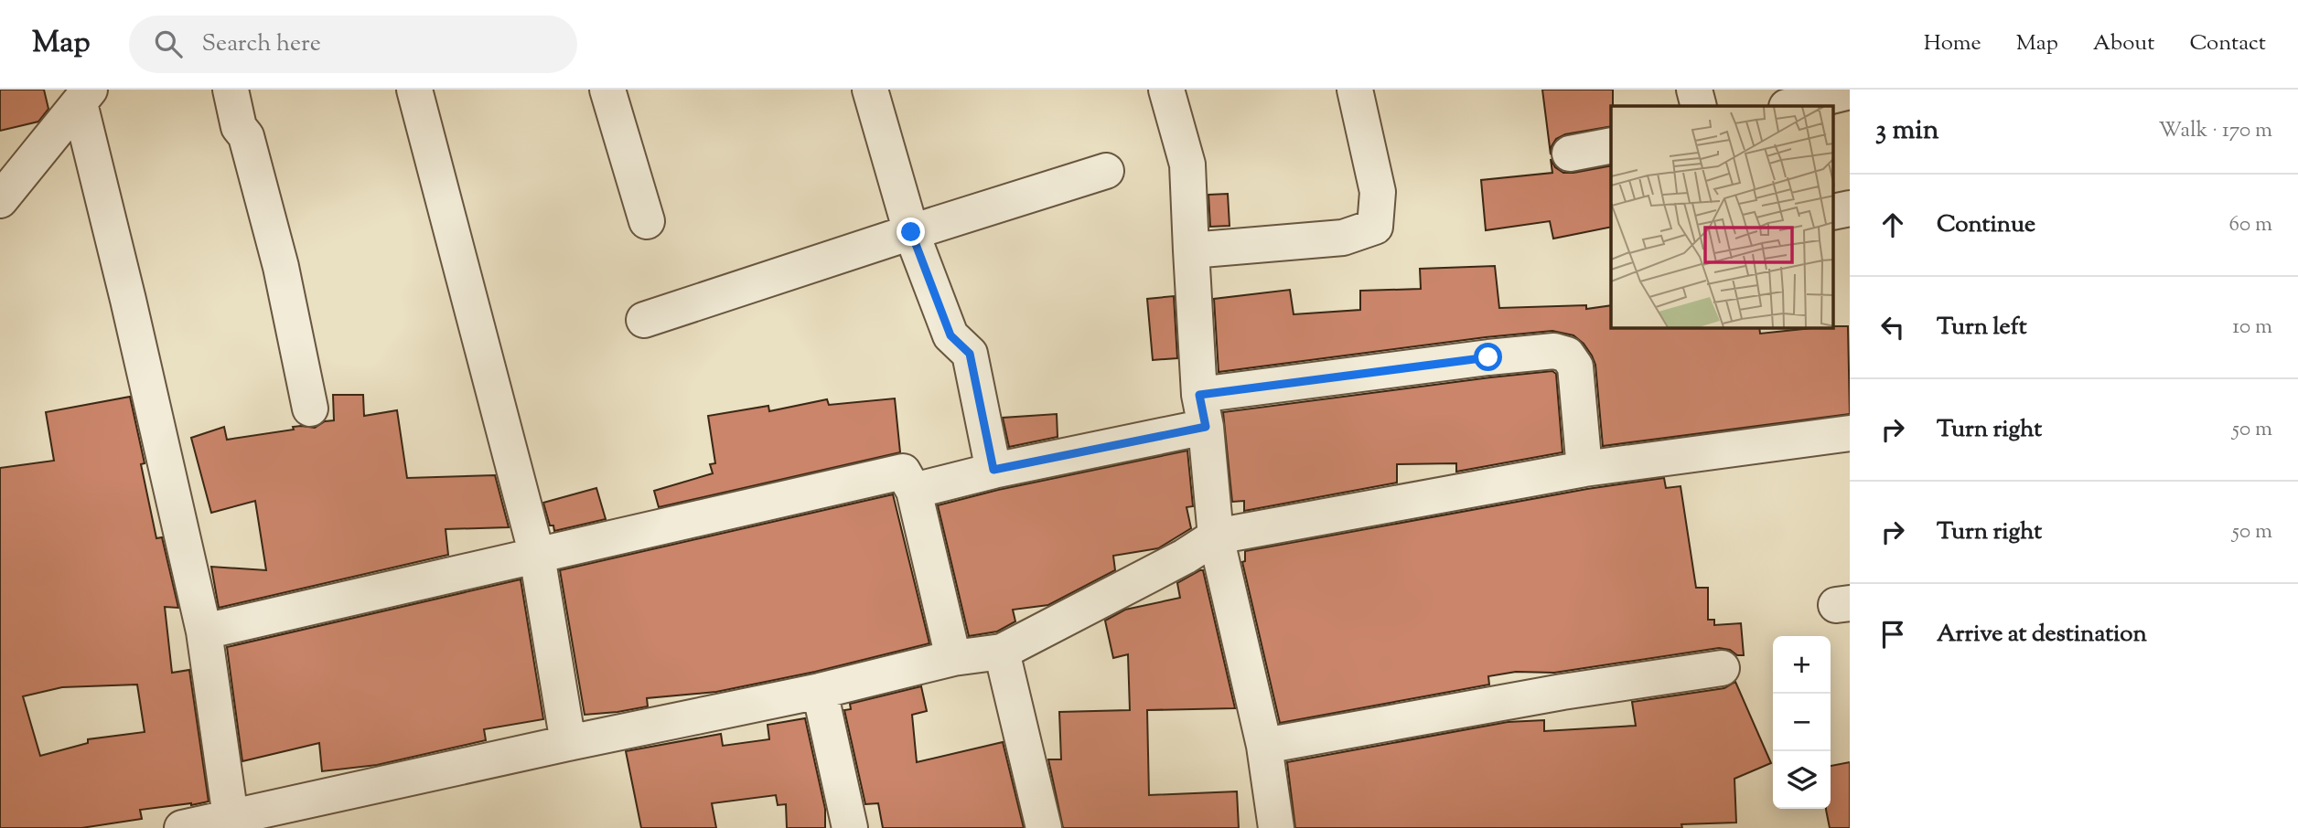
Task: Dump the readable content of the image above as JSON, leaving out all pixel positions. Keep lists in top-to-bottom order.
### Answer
{
  "page": {
    "header": "Map",
    "search": "Search here",
    "nav": [
      "Home",
      "Map",
      "About",
      "Contact"
    ],
    "heading": ["3 min", "Walk · 170 m"],
    "list": [
      ["Continue", "60 m"],
      ["Turn left", "10 m"],
      ["Turn right", "50 m"],
      ["Turn right", "50 m"],
      "Arrive at destination"
    ],
    "map_buttons": ["+", "−"]
  }
}
